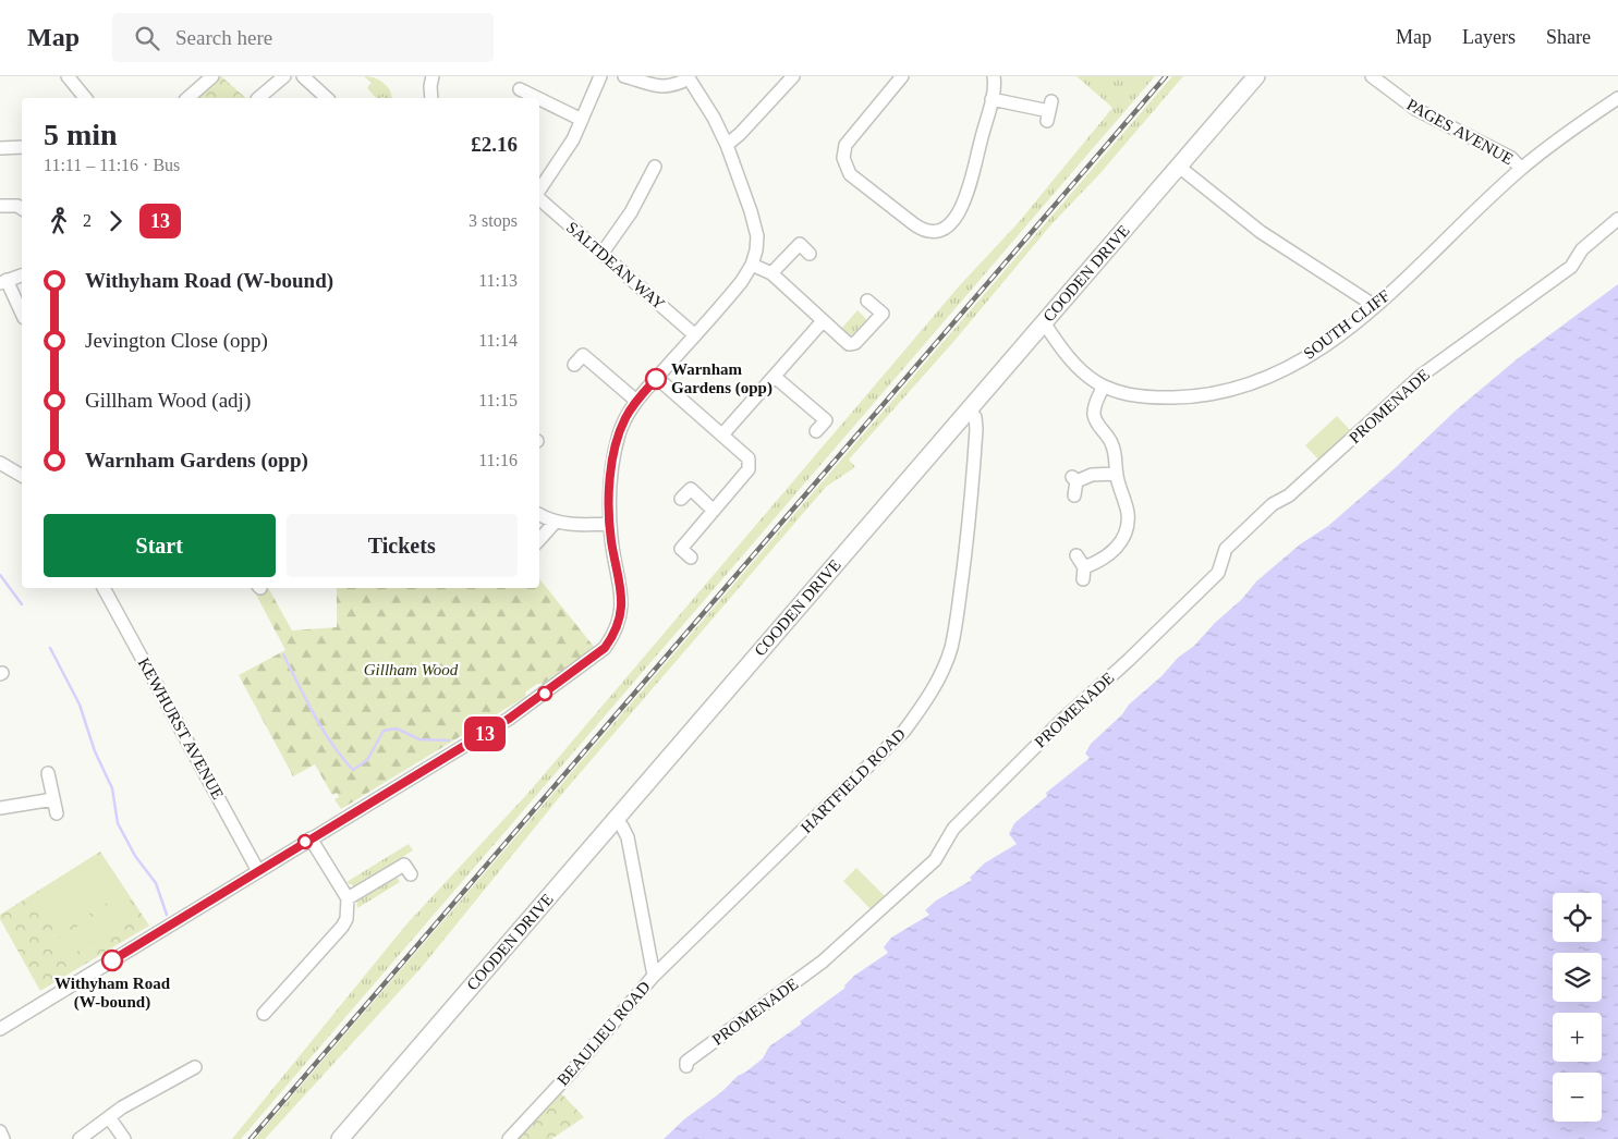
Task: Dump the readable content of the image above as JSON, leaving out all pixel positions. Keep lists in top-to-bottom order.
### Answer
{
  "streets": {
    "main road": ["COODEN DRIVE"],
    "street": [
      "PAGES AVENUE",
      "SALTDEAN WAY",
      "SOUTH CLIFF",
      "PROMENADE",
      "KEWHURST AVENUE",
      "HARTFIELD ROAD",
      "BEAULIEU ROAD"
    ]
  },
  "crossings": [
    ["PAGES AVENUE", "SOUTH CLIFF"],
    ["COODEN DRIVE", "SOUTH CLIFF"],
    ["COODEN DRIVE", "HARTFIELD ROAD"],
    ["COODEN DRIVE", "BEAULIEU ROAD"],
    ["HARTFIELD ROAD", "BEAULIEU ROAD"]
  ],
  "parks": ["Gillham Wood"],
  "places": ["Warnham Gardens (opp)", "Withyham Road (W-bound)"],
  "lines": ["bus line 13"],
  "page": {
    "header": "Map",
    "search": "Search here",
    "nav": ["Map", "Layers", "Share"],
    "on_map": "13",
    "heading": ["5 min", "11:11 – 11:16 · Bus", "£2.16"],
    "legs": ["2", "13", "3 stops"],
    "list": [
      {
        "name": "Withyham Road (W-bound)",
        "value": "11:13"
      },
      {
        "name": "Jevington Close (opp)",
        "value": "11:14"
      },
      {
        "name": "Gillham Wood (adj)",
        "value": "11:15"
      },
      {
        "name": "Warnham Gardens (opp)",
        "value": "11:16"
      }
    ],
    "buttons": ["Start", "Tickets"],
    "map_buttons": ["+", "−"]
  }
}
